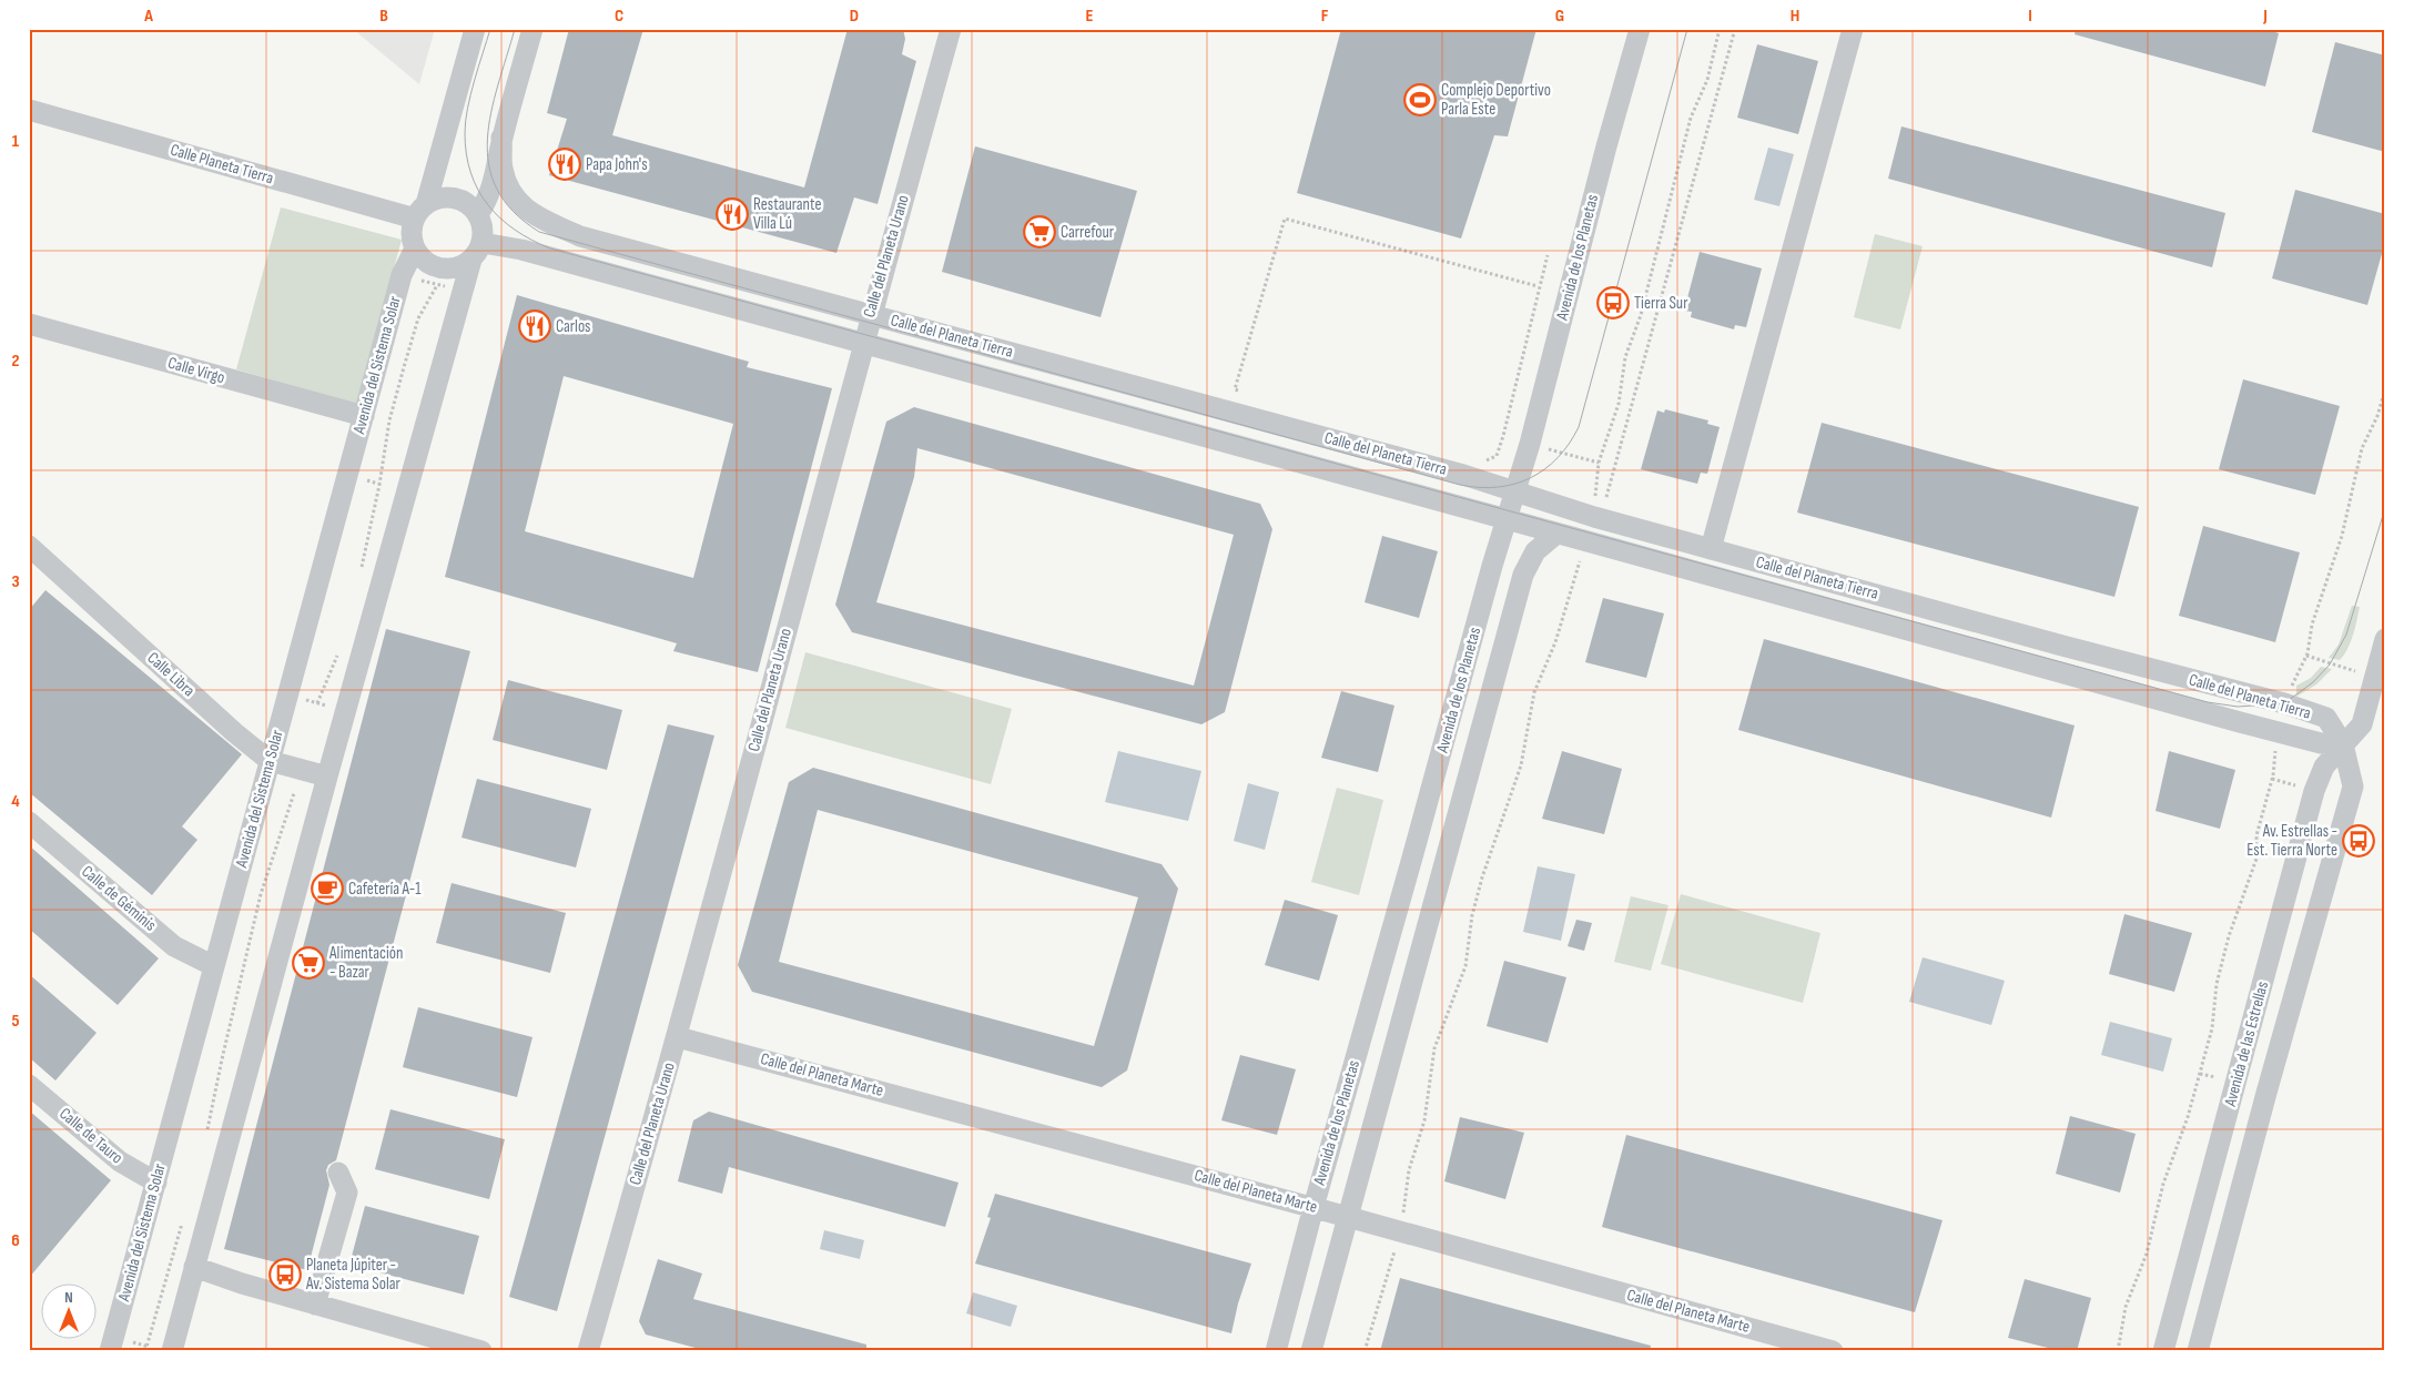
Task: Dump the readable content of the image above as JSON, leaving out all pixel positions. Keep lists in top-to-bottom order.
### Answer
{
  "streets": {
    "street": [
      "Calle Planeta Tierra",
      "Calle del Planeta Urano",
      "Avenida de los Planetas",
      "Calle del Planeta Tierra",
      "Avenida del Sistema Solar",
      "Calle Virgo",
      "Calle Libra",
      "Calle de Géminis",
      "Avenida de las Estrellas",
      "Calle del Planeta Marte",
      "Calle de Tauro"
    ]
  },
  "crossings": [
    ["Calle Planeta Tierra", "Calle del Planeta Tierra"],
    ["Calle Planeta Tierra", "Avenida del Sistema Solar"],
    ["Calle del Planeta Urano", "Calle del Planeta Tierra"],
    ["Calle del Planeta Urano", "Calle del Planeta Marte"],
    ["Avenida de los Planetas", "Calle del Planeta Tierra"],
    ["Avenida de los Planetas", "Calle del Planeta Marte"],
    ["Calle del Planeta Tierra", "Avenida del Sistema Solar"],
    ["Calle del Planeta Tierra", "Avenida de las Estrellas"],
    ["Avenida del Sistema Solar", "Calle Virgo"],
    ["Avenida del Sistema Solar", "Calle Libra"],
    ["Avenida del Sistema Solar", "Calle de Géminis"],
    ["Avenida del Sistema Solar", "Calle de Tauro"]
  ],
  "places": {
    "sports": ["Complejo Deportivo Parla Este"],
    "restaurant": ["Papa John's", "Restaurante Villa Lú", "Carlos"],
    "supermarket": ["Carrefour", "Alimentación - Bazar"],
    "bus stop": ["Tierra Sur", "Av. Estrellas - Est. Tierra Norte", "Planeta Júpiter - Av. Sistema Solar"],
    "cafe": ["Cafetería A-1"]
  },
  "north": "top",
  "grid": {
    "columns": [
      "A",
      "B",
      "C",
      "D",
      "E",
      "F",
      "G",
      "H",
      "I",
      "J"
    ],
    "rows": [
      "1",
      "2",
      "3",
      "4",
      "5",
      "6"
    ]
  }
}
